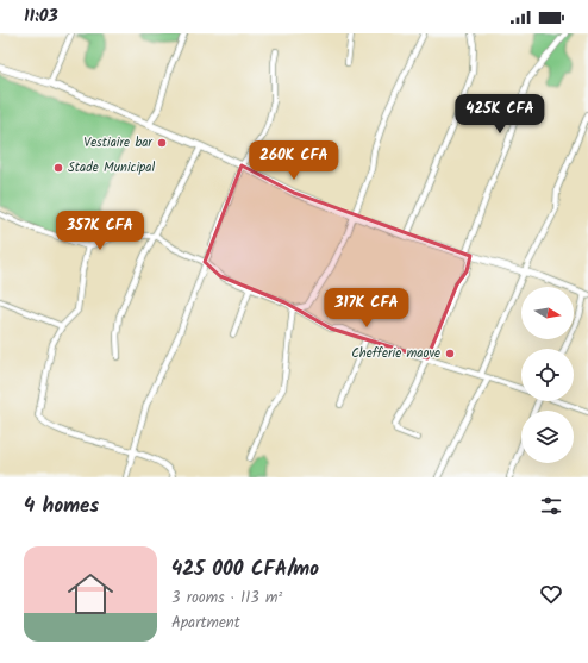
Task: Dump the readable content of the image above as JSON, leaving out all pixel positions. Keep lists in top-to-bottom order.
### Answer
{
  "places": ["Vestiaire bar", "Stade Municipal", "Chefferie maove"],
  "north": "right",
  "page": {
    "status": "11:03",
    "price": [
      "425K CFA",
      "260K CFA",
      "357K CFA",
      "317K CFA"
    ],
    "heading": "4 homes",
    "list": [
      {
        "name": "425 000 CFA/mo",
        "note": "3 rooms · 113 m² · Apartment"
      }
    ]
  }
}
